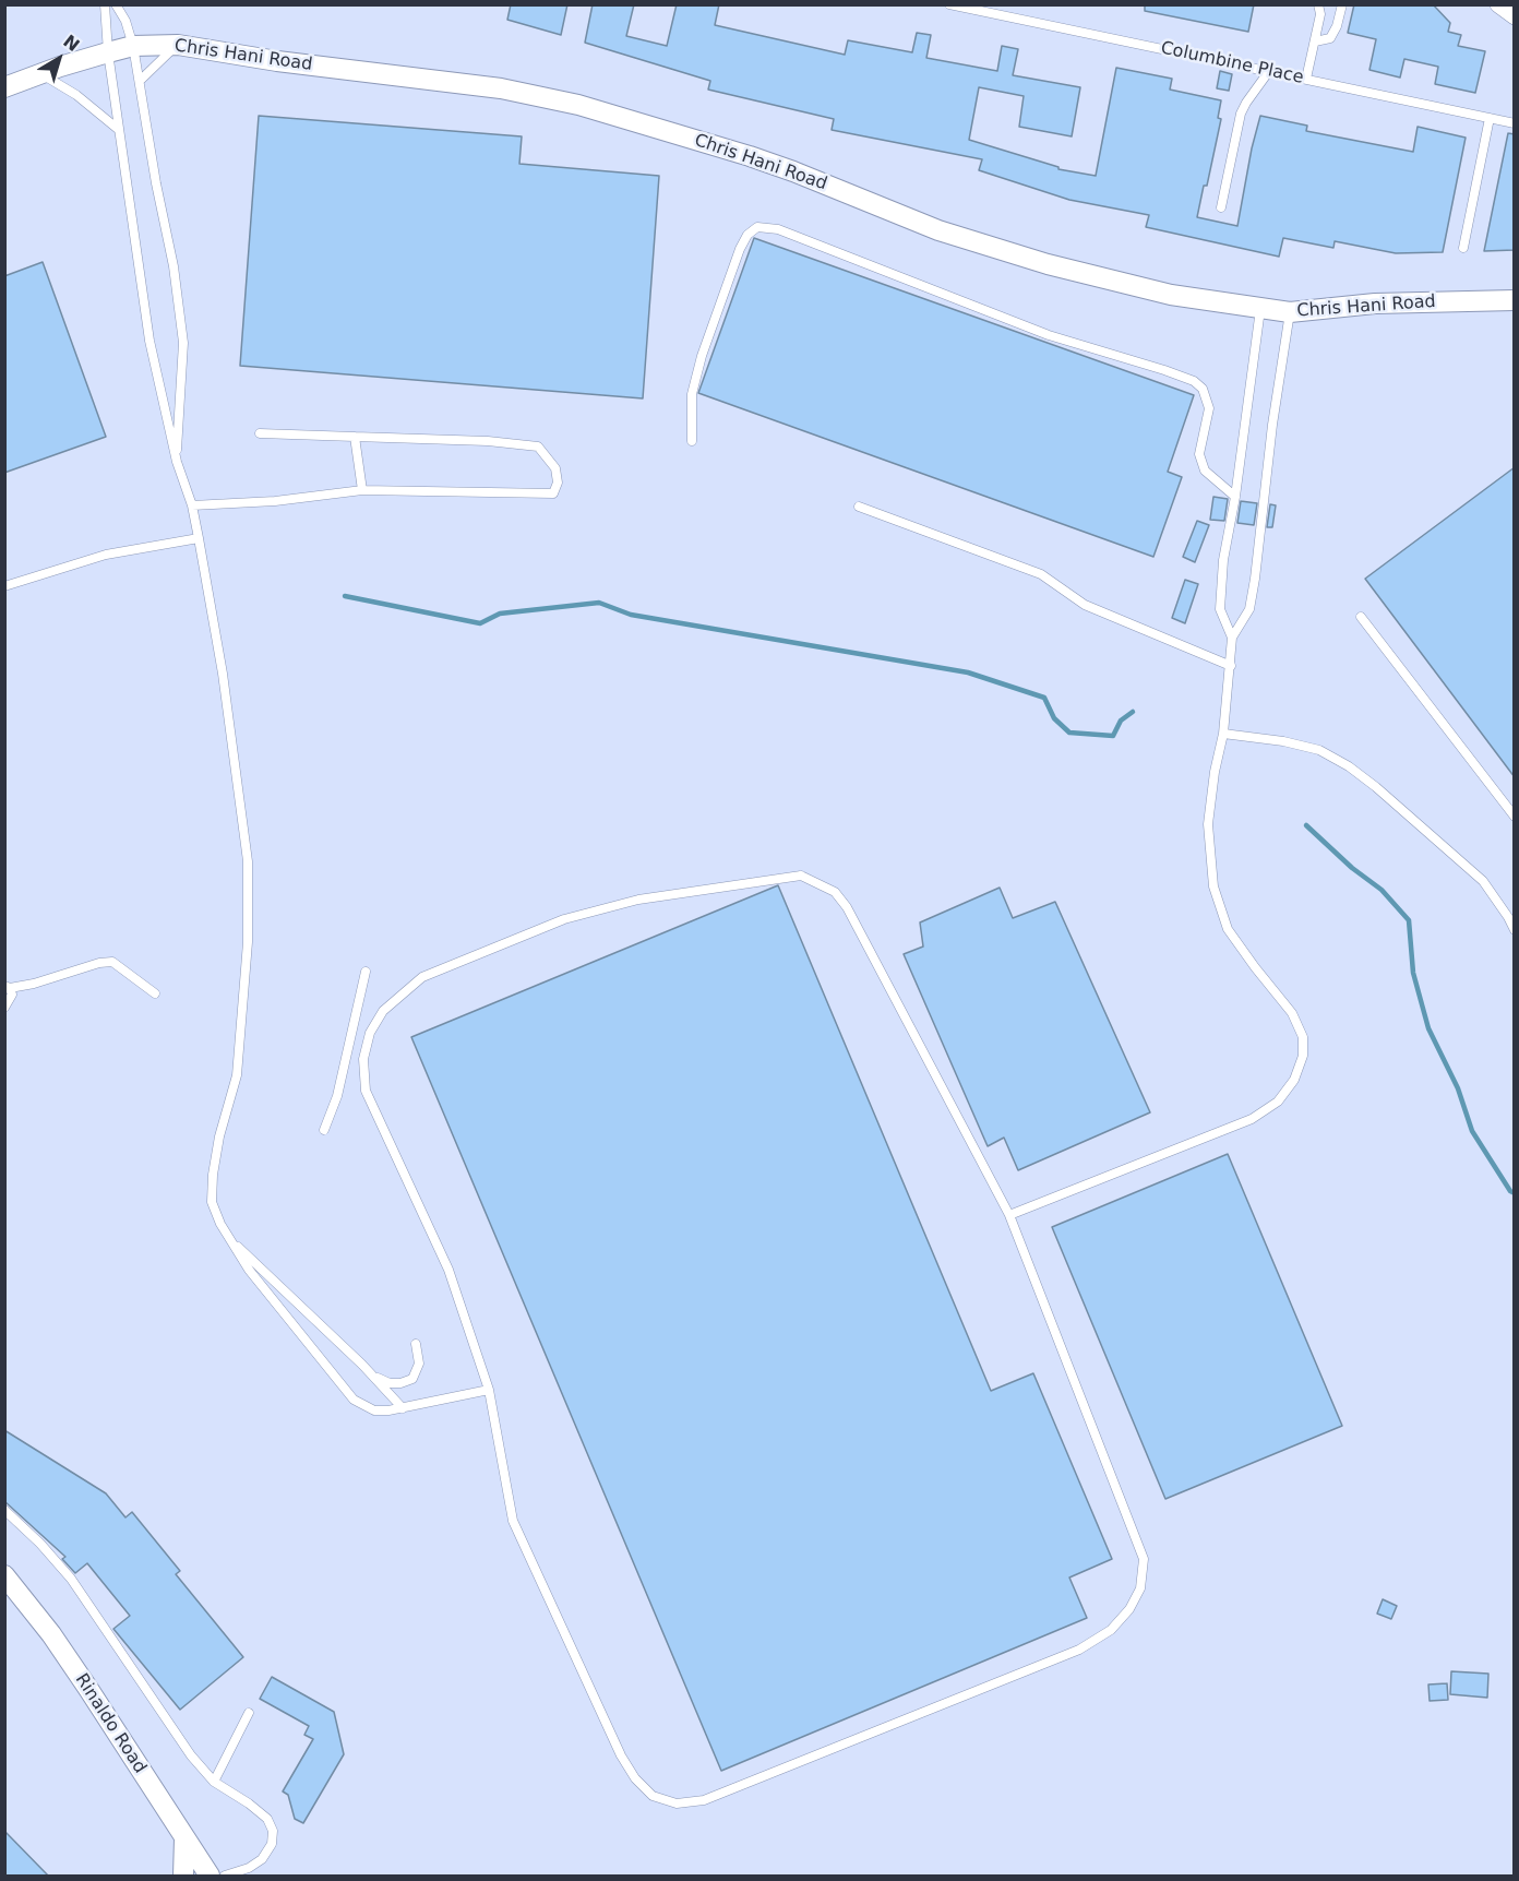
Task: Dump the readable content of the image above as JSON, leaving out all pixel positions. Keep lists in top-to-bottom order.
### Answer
{
  "streets": {
    "street": ["Chris Hani Road", "Rinaldo Road"],
    "lane": ["Columbine Place"]
  },
  "north": "top right"
}
